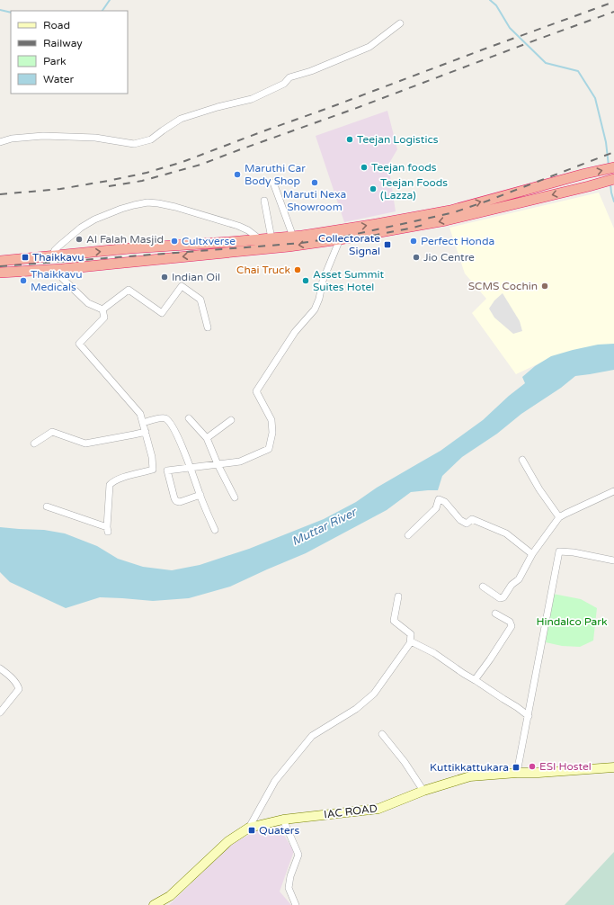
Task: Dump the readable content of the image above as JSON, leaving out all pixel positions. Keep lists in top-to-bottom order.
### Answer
{
  "streets": {
    "main road": ["IAC ROAD"]
  },
  "water": ["Muttar River"],
  "parks": ["Hindalco Park"],
  "places": {
    "other": [
      "Teejan Logistics",
      "Teejan foods",
      "Maruthi Car Body Shop",
      "Maruti Nexa Showroom",
      "Teejan Foods (Lazza)",
      "Al Falah Masjid",
      "Cultxverse",
      "Perfect Honda",
      "Jio Centre",
      "Chai Truck",
      "Indian Oil",
      "Thaikkavu Medicals",
      "Asset Summit Suites Hotel",
      "SCMS Cochin",
      "ESI Hostel"
    ],
    "transit": [
      "Collectorate Signal",
      "Thaikkavu",
      "Kuttikkattukara",
      "Quaters"
    ]
  },
  "legend": [
    "Road",
    "Railway",
    "Park",
    "Water"
  ]
}
